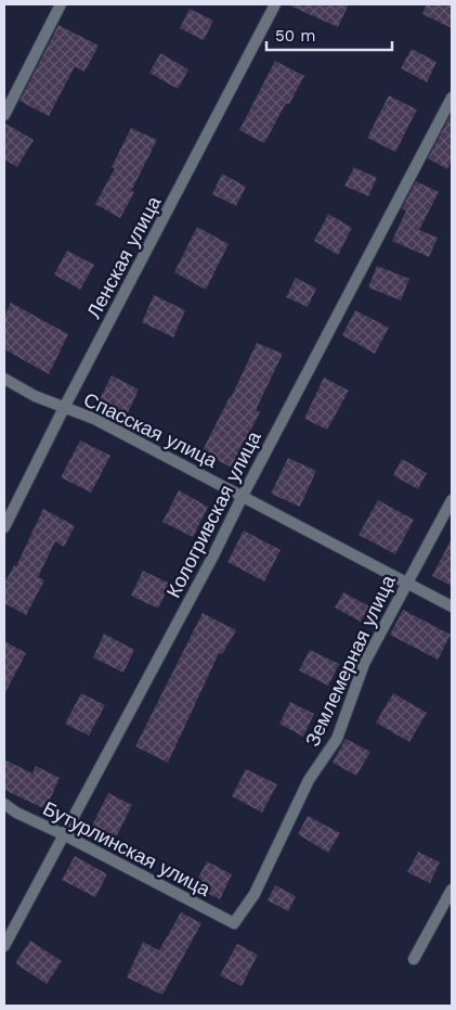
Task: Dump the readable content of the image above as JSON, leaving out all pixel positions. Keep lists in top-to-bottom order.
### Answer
{
  "streets": {
    "street": [
      "Ленская улица",
      "Спасская улица",
      "Кологривская улица",
      "Землемерная улица",
      "Бутурлинская улица"
    ]
  },
  "crossings": [
    ["Ленская улица", "Спасская улица"],
    ["Спасская улица", "Кологривская улица"],
    ["Спасская улица", "Землемерная улица"],
    ["Кологривская улица", "Бутурлинская улица"],
    ["Землемерная улица", "Бутурлинская улица"]
  ],
  "scale_bar": "50 m"
}
